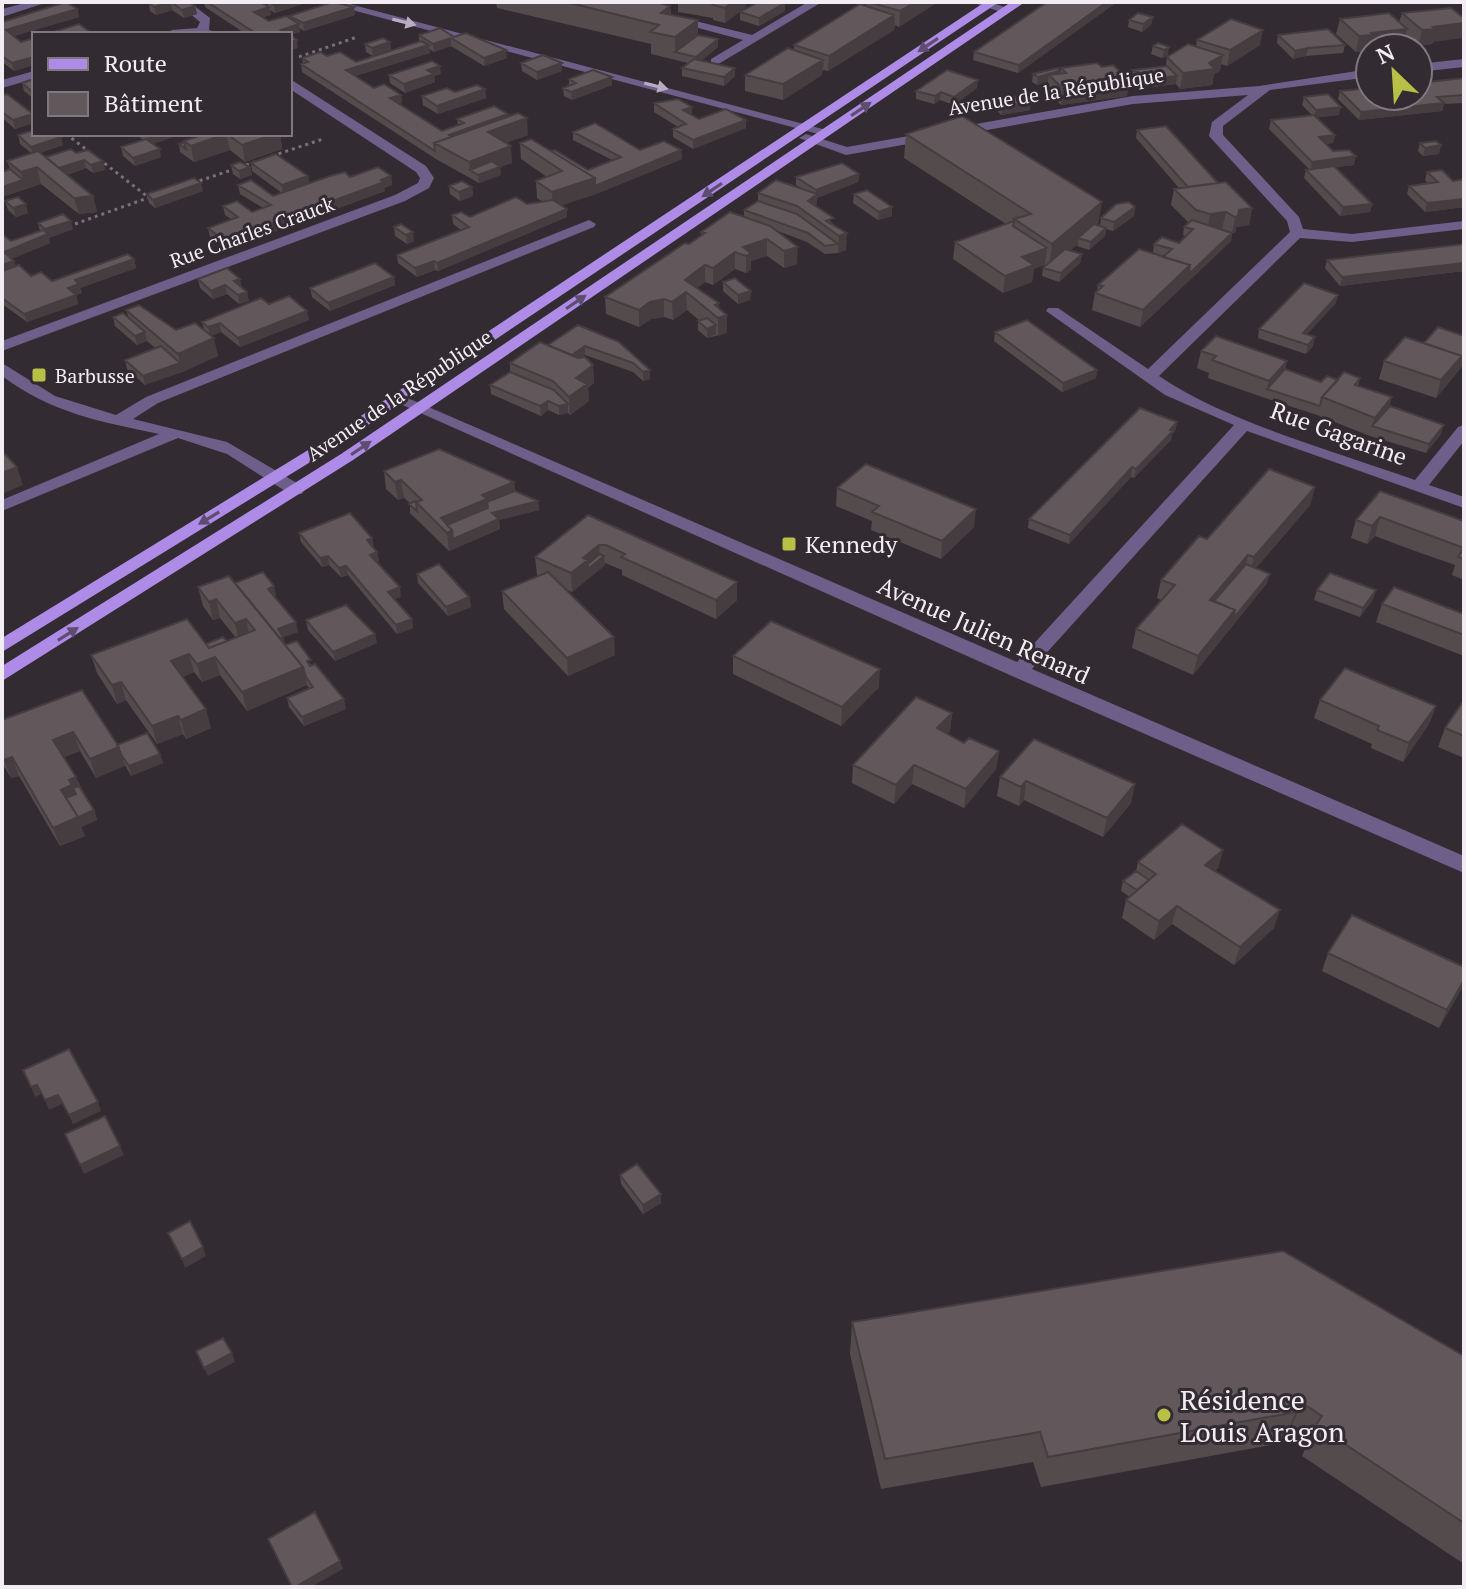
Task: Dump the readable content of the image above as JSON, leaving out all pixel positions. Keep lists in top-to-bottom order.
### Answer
{
  "streets": {
    "main road": ["Avenue de la République"],
    "street": ["Rue Charles Crauck", "Rue Gagarine", "Avenue Julien Renard"]
  },
  "crossings": [
    ["Avenue de la République", "Avenue Julien Renard"]
  ],
  "places": {
    "transit": ["Barbusse", "Kennedy"],
    "other": ["Résidence Louis Aragon"]
  },
  "legend": ["Route", "Bâtiment"],
  "north": "top left"
}
